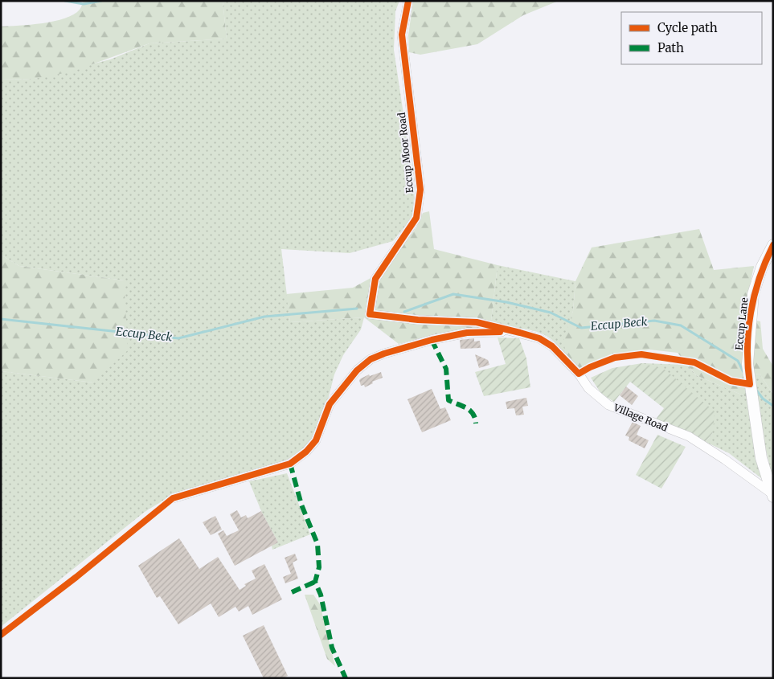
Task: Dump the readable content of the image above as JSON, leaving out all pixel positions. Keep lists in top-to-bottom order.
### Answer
{
  "streets": {
    "street": ["Eccup Moor Road", "Eccup Lane", "Village Road"]
  },
  "crossings": [
    ["Eccup Moor Road", "Village Road"],
    ["Eccup Lane", "Village Road"]
  ],
  "water": ["Eccup Beck"],
  "legend": ["Cycle path", "Path"]
}
